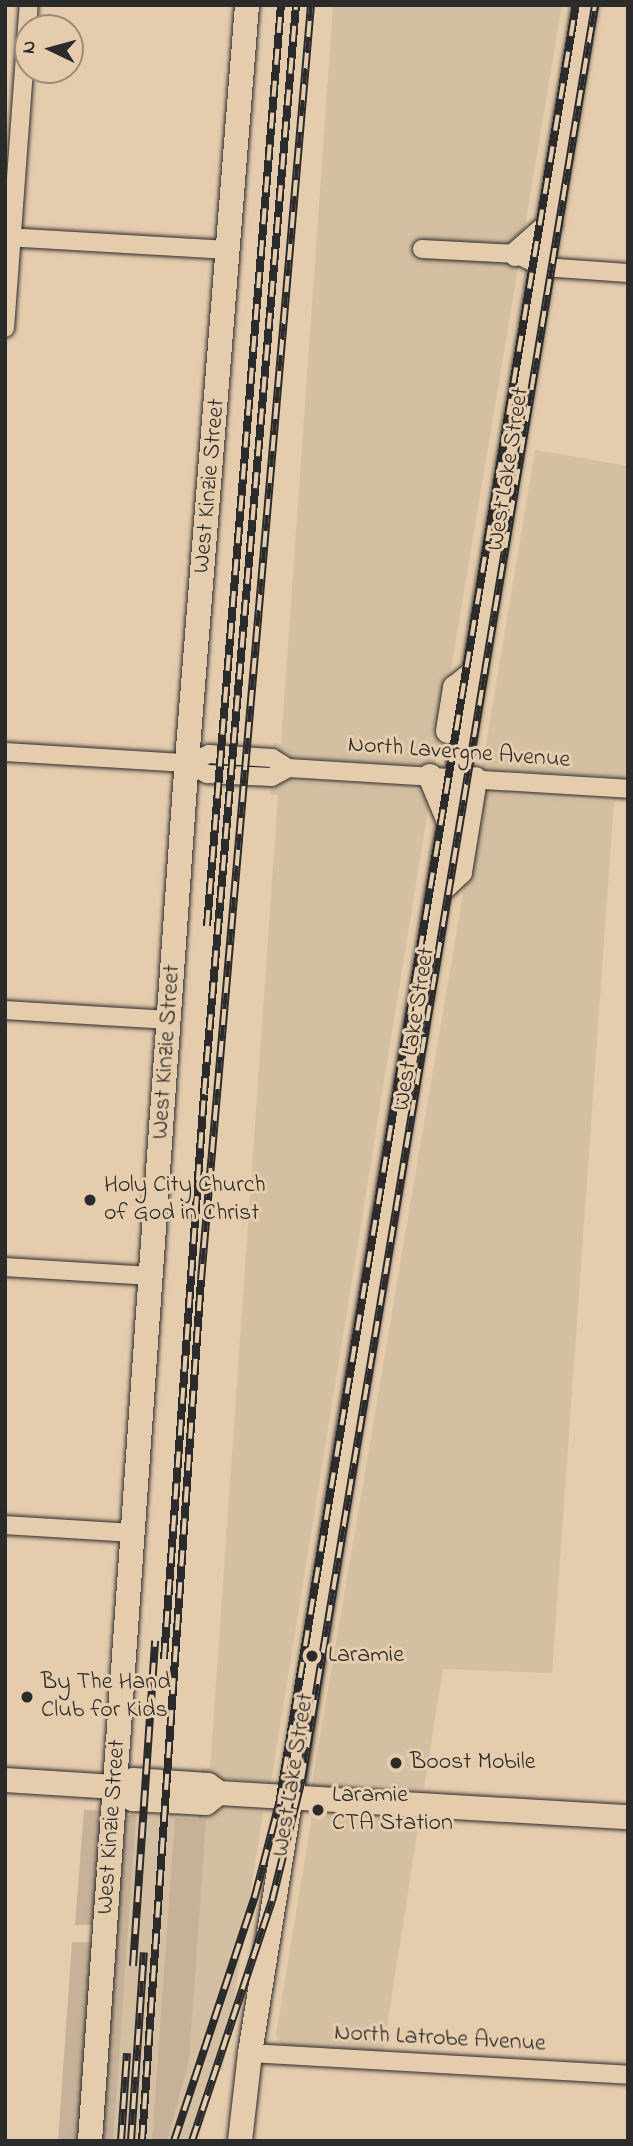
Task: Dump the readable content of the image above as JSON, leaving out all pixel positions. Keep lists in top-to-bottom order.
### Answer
{
  "streets": {
    "street": [
      "West Lake Street",
      "West Kinzie Street",
      "North Lavergne Avenue",
      "North Latrobe Avenue"
    ]
  },
  "crossings": [
    ["West Lake Street", "North Lavergne Avenue"],
    ["West Lake Street", "North Latrobe Avenue"],
    ["West Kinzie Street", "North Lavergne Avenue"]
  ],
  "places": [
    "Holy City Church of God in Christ",
    "Laramie",
    "By The Hand Club for Kids",
    "Boost Mobile",
    "Laramie CTA Station"
  ],
  "north": "left"
}
